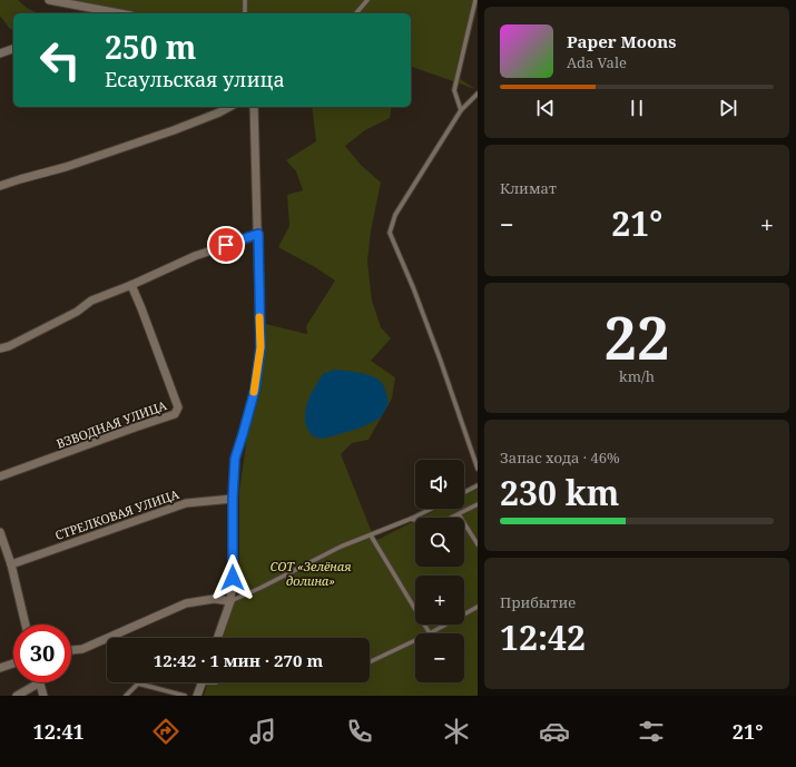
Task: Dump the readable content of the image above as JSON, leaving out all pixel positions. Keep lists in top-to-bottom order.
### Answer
{
  "streets": {
    "street": ["ВЗВОДНАЯ УЛИЦА", "СТРЕЛКОВАЯ УЛИЦА"]
  },
  "parks": ["СОТ «Зелёная долина»"],
  "page": {
    "turn": ["250 m", "Есаульская улица"],
    "song": ["Paper Moons", "Ada Vale"],
    "tile": [
      "Климат",
      ["22", "km/h"],
      ["Запас хода · 46%", "230 km"],
      ["Прибытие", "12:42"]
    ],
    "heat": ["−", "21°", "+"],
    "map_buttons": ["+", "−"],
    "limit": "30",
    "trip": "12:42 · 1 мин · 270 m",
    "tabs": ["12:41", "21°"]
  }
}
